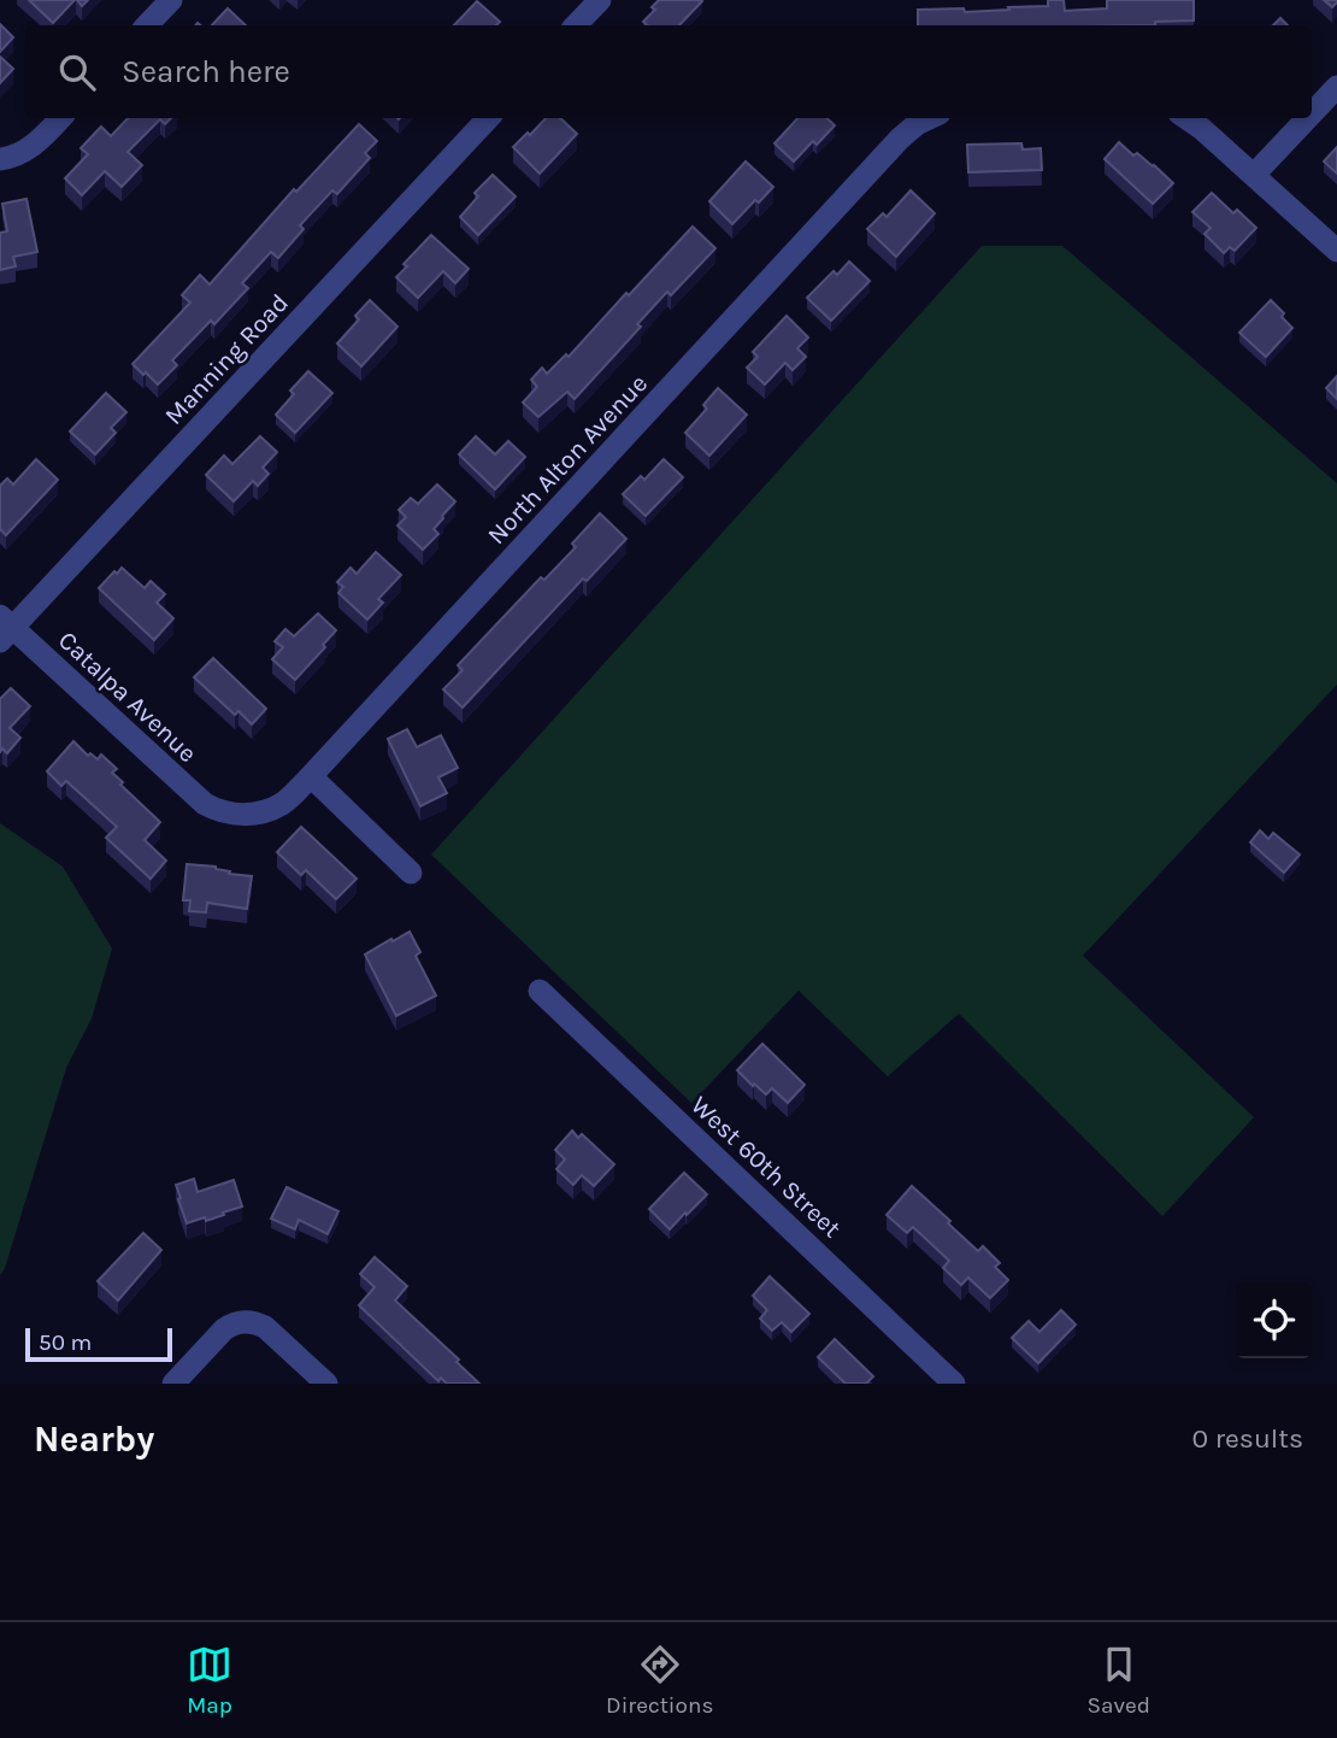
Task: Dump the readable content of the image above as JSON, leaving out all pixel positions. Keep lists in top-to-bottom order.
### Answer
{
  "streets": {
    "street": [
      "Manning Road",
      "North Alton Avenue",
      "Catalpa Avenue",
      "West 60th Street"
    ]
  },
  "crossings": [
    ["Manning Road", "Catalpa Avenue"],
    ["North Alton Avenue", "Catalpa Avenue"]
  ],
  "scale_bar": "50 m",
  "page": {
    "search": "Search here",
    "scale": "50 m",
    "heading": ["Nearby", "0 results"],
    "nav": ["Map", "Directions", "Saved"]
  }
}
